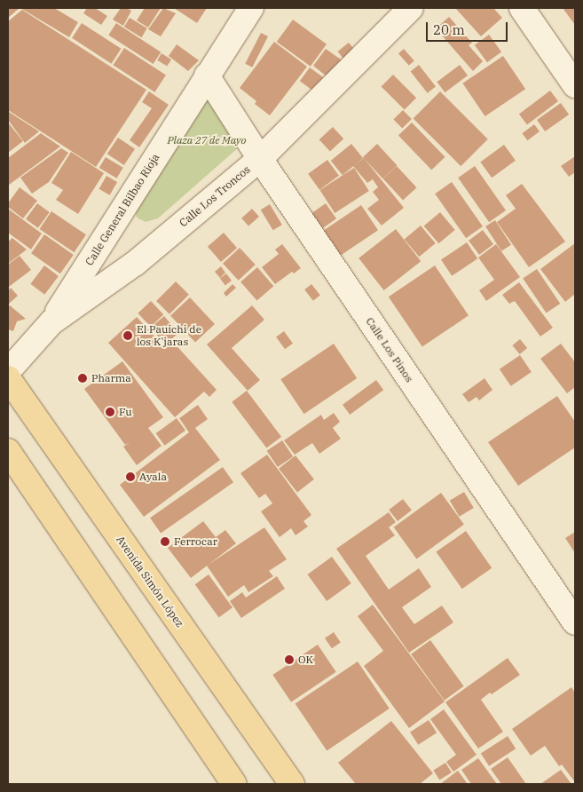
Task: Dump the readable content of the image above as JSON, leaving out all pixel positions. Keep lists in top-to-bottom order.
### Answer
{
  "streets": {
    "main road": ["Avenida Simón López"],
    "street": ["Calle Los Troncos", "Calle General Bilbao Rioja", "Calle Los Pinos"]
  },
  "crossings": [
    ["Calle Los Troncos", "Calle General Bilbao Rioja"],
    ["Calle Los Troncos", "Calle Los Pinos"],
    ["Calle General Bilbao Rioja", "Calle Los Pinos"]
  ],
  "parks": ["Plaza 27 de Mayo"],
  "places": [
    "El Pauichi de los K'jaras",
    "Pharma",
    "Fu",
    "Ayala",
    "Ferrocar",
    "OK"
  ],
  "scale_bar": "20 m"
}
